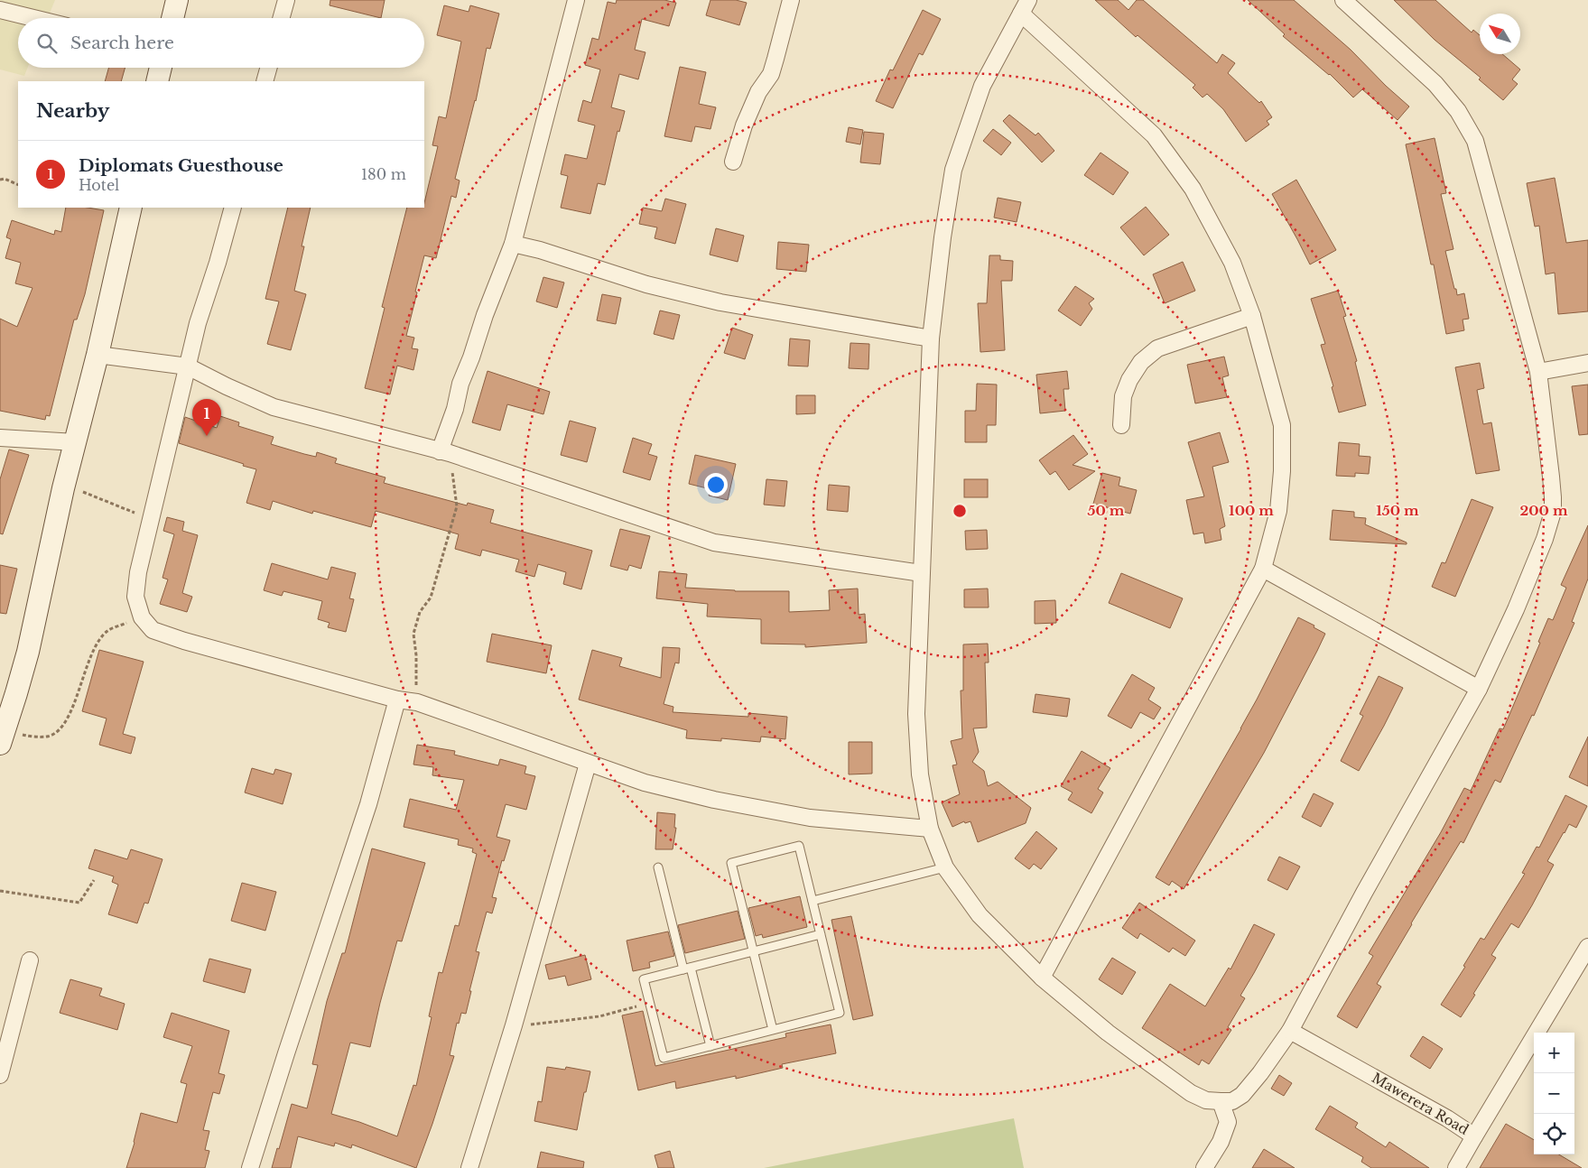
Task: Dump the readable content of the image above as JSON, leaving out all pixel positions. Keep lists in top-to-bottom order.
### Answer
{
  "streets": {
    "street": ["Mawerera Road"]
  },
  "north": "top left",
  "page": {
    "search": "Search here",
    "heading": "Nearby",
    "list": [
      {
        "mark": "1",
        "name": "Diplomats Guesthouse",
        "note": "Hotel",
        "value": "180 m"
      }
    ],
    "pins": "1",
    "map_buttons": ["+", "−"]
  },
  "rings": [
    "50 m",
    "100 m",
    "150 m",
    "200 m"
  ]
}
